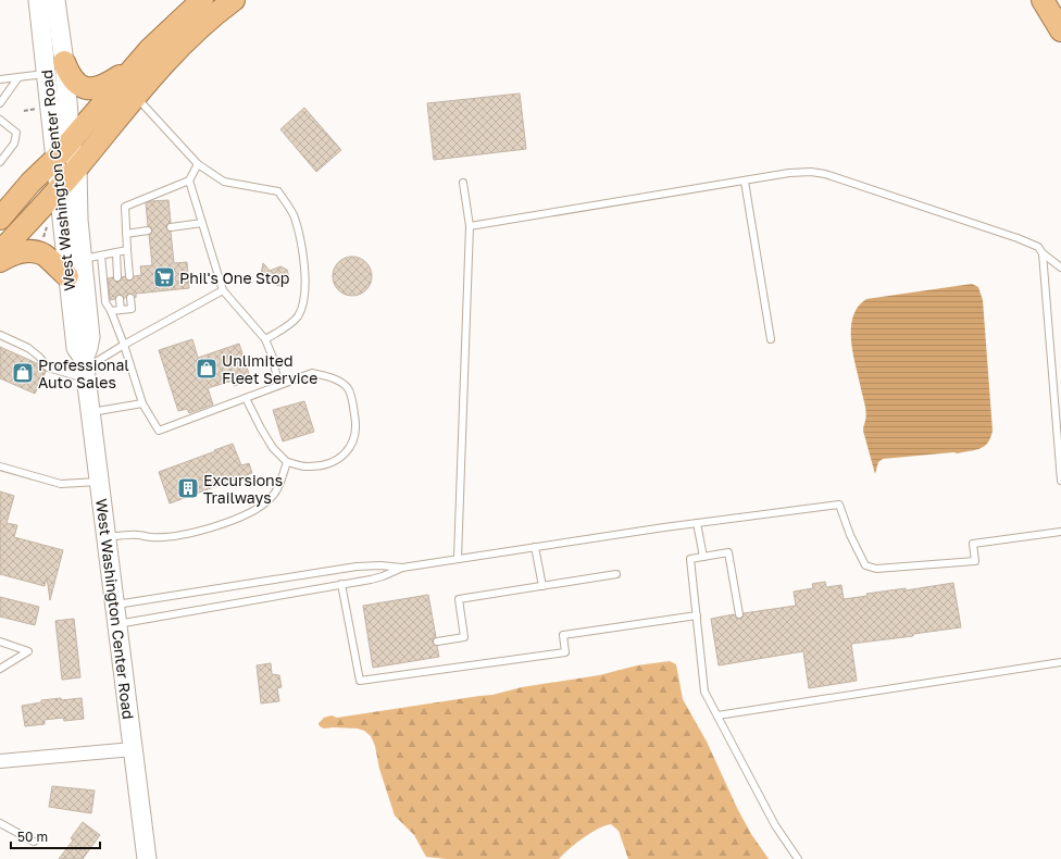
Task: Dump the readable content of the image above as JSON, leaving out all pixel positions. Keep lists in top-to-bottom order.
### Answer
{
  "streets": {
    "main road": ["West Washington Center Road"]
  },
  "places": {
    "supermarket": ["Phil's One Stop"],
    "shop": ["Unlimited Fleet Service", "Professional Auto Sales"],
    "building": ["Excursions Trailways"]
  },
  "scale_bar": "50 m"
}
